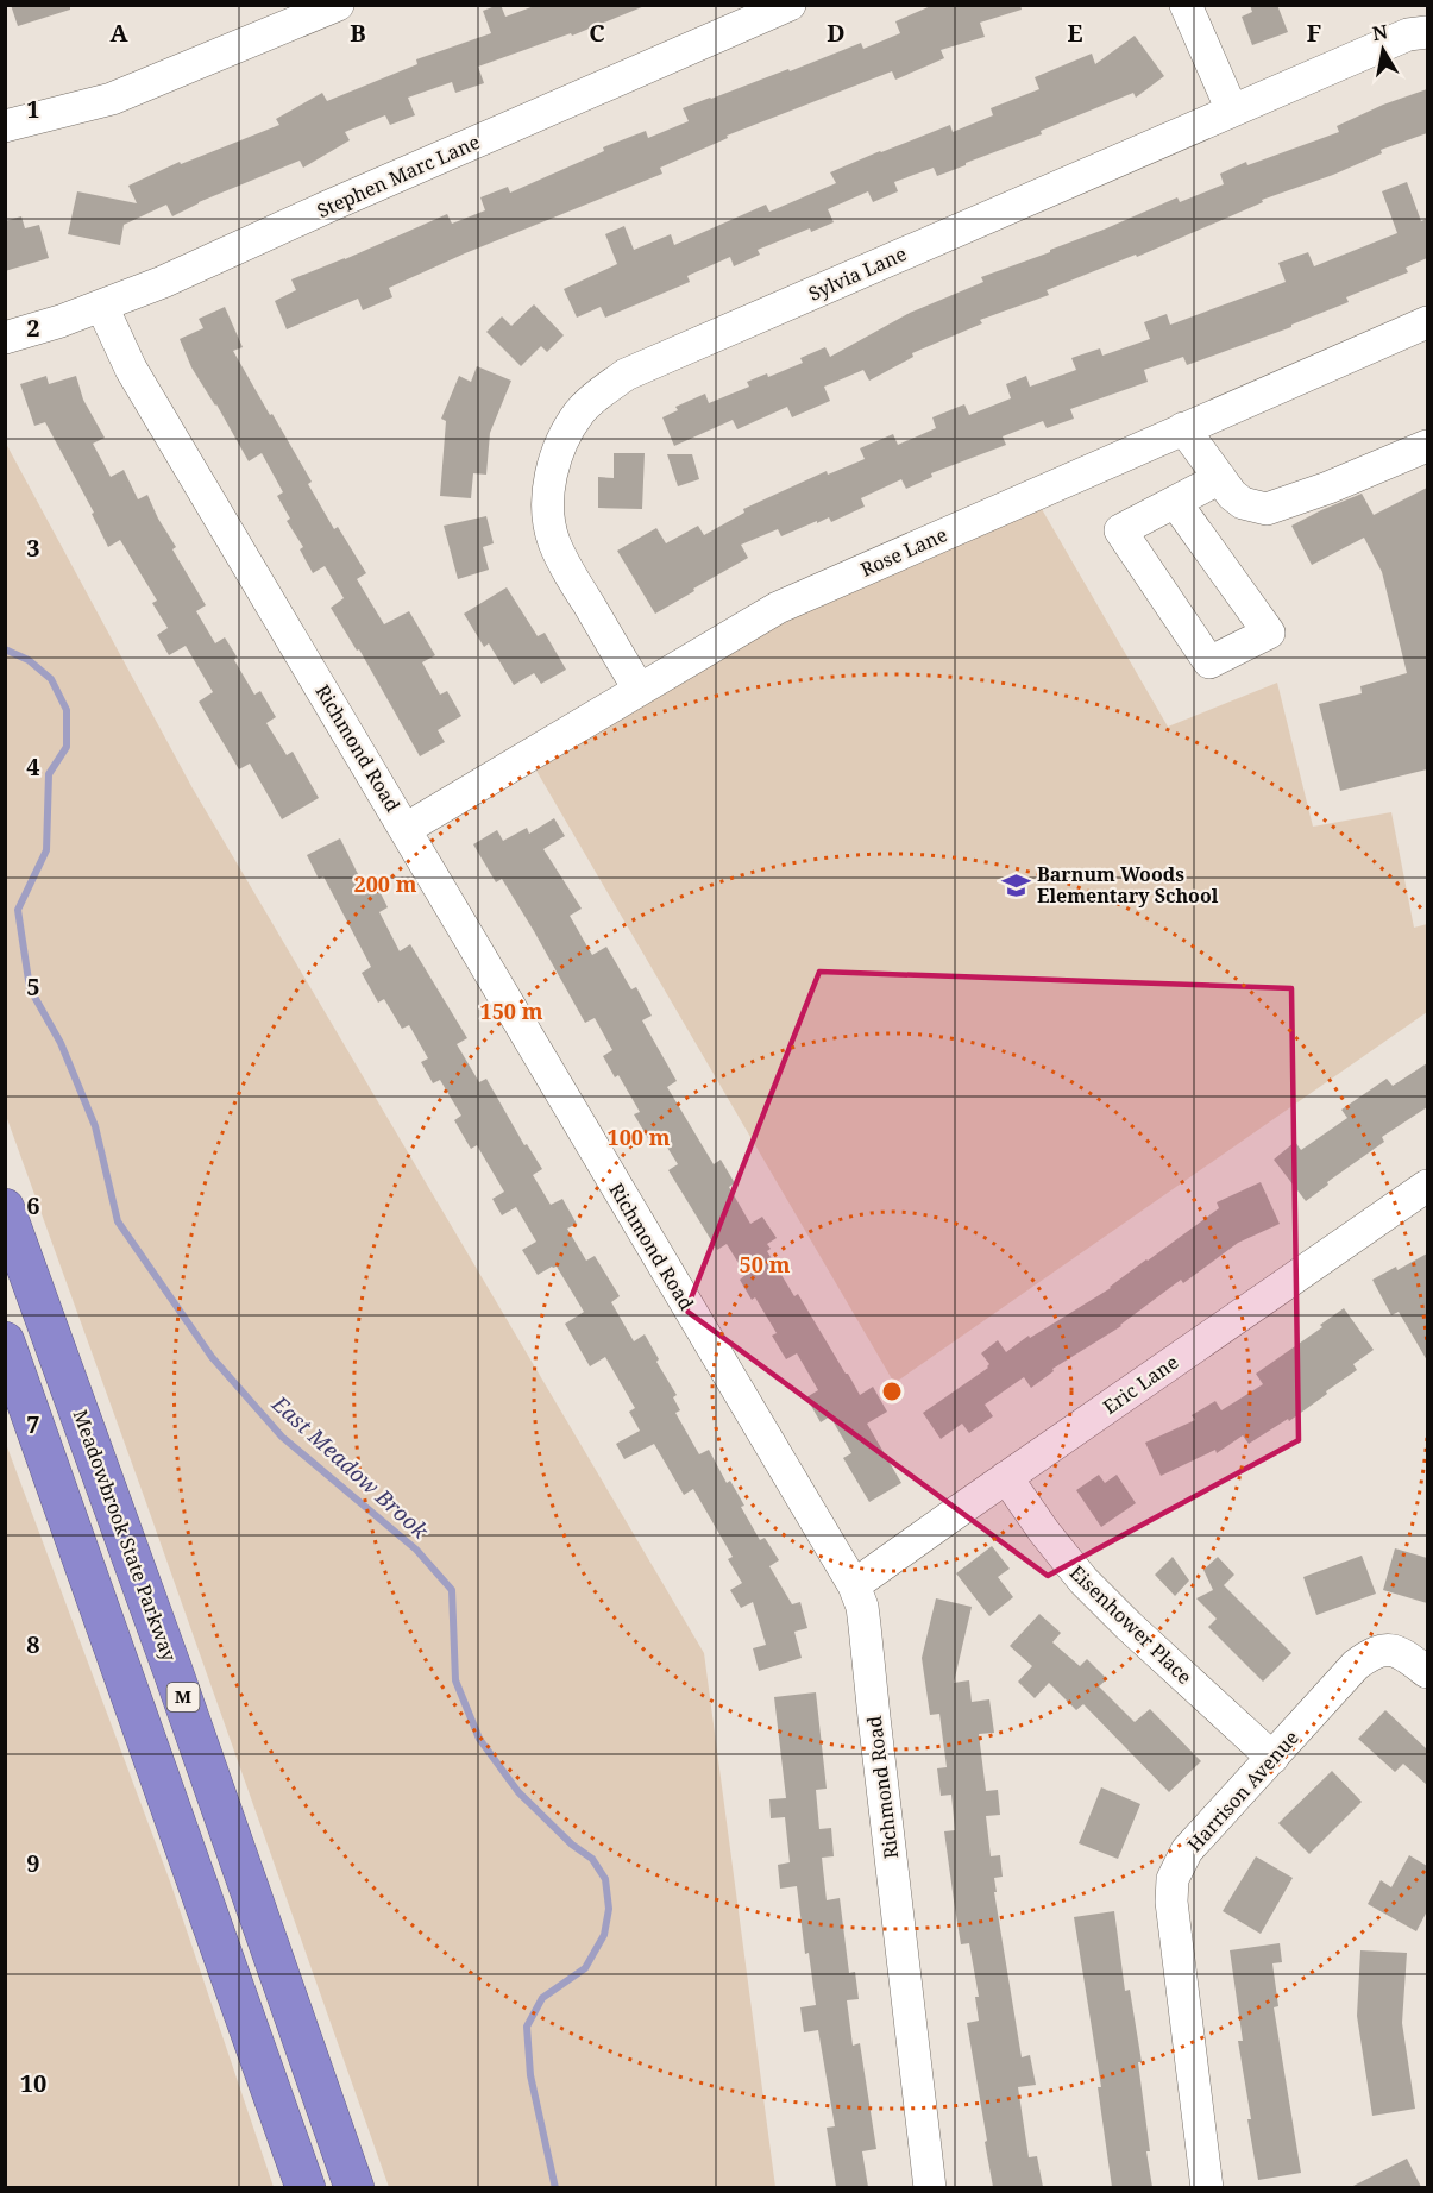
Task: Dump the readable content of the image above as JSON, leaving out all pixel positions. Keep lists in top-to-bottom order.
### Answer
{
  "streets": {
    "highway": ["Meadowbrook State Parkway", "M"],
    "street": [
      "Stephen Marc Lane",
      "Sylvia Lane",
      "Rose Lane",
      "Richmond Road",
      "Eric Lane",
      "Eisenhower Place",
      "Harrison Avenue"
    ]
  },
  "crossings": [
    ["Stephen Marc Lane", "Richmond Road"],
    ["Sylvia Lane", "Rose Lane"],
    ["Rose Lane", "Richmond Road"],
    ["Richmond Road", "Eric Lane"],
    ["Eric Lane", "Eisenhower Place"],
    ["Eisenhower Place", "Harrison Avenue"]
  ],
  "water": ["East Meadow Brook"],
  "places": {
    "school or university": ["Barnum Woods Elementary School"]
  },
  "north": "top",
  "grid": {
    "columns": [
      "A",
      "B",
      "C",
      "D",
      "E",
      "F"
    ],
    "rows": [
      "1",
      "2",
      "3",
      "4",
      "5",
      "6",
      "7",
      "8",
      "9",
      "10"
    ]
  },
  "rings": [
    "200 m",
    "150 m",
    "100 m",
    "50 m"
  ]
}
